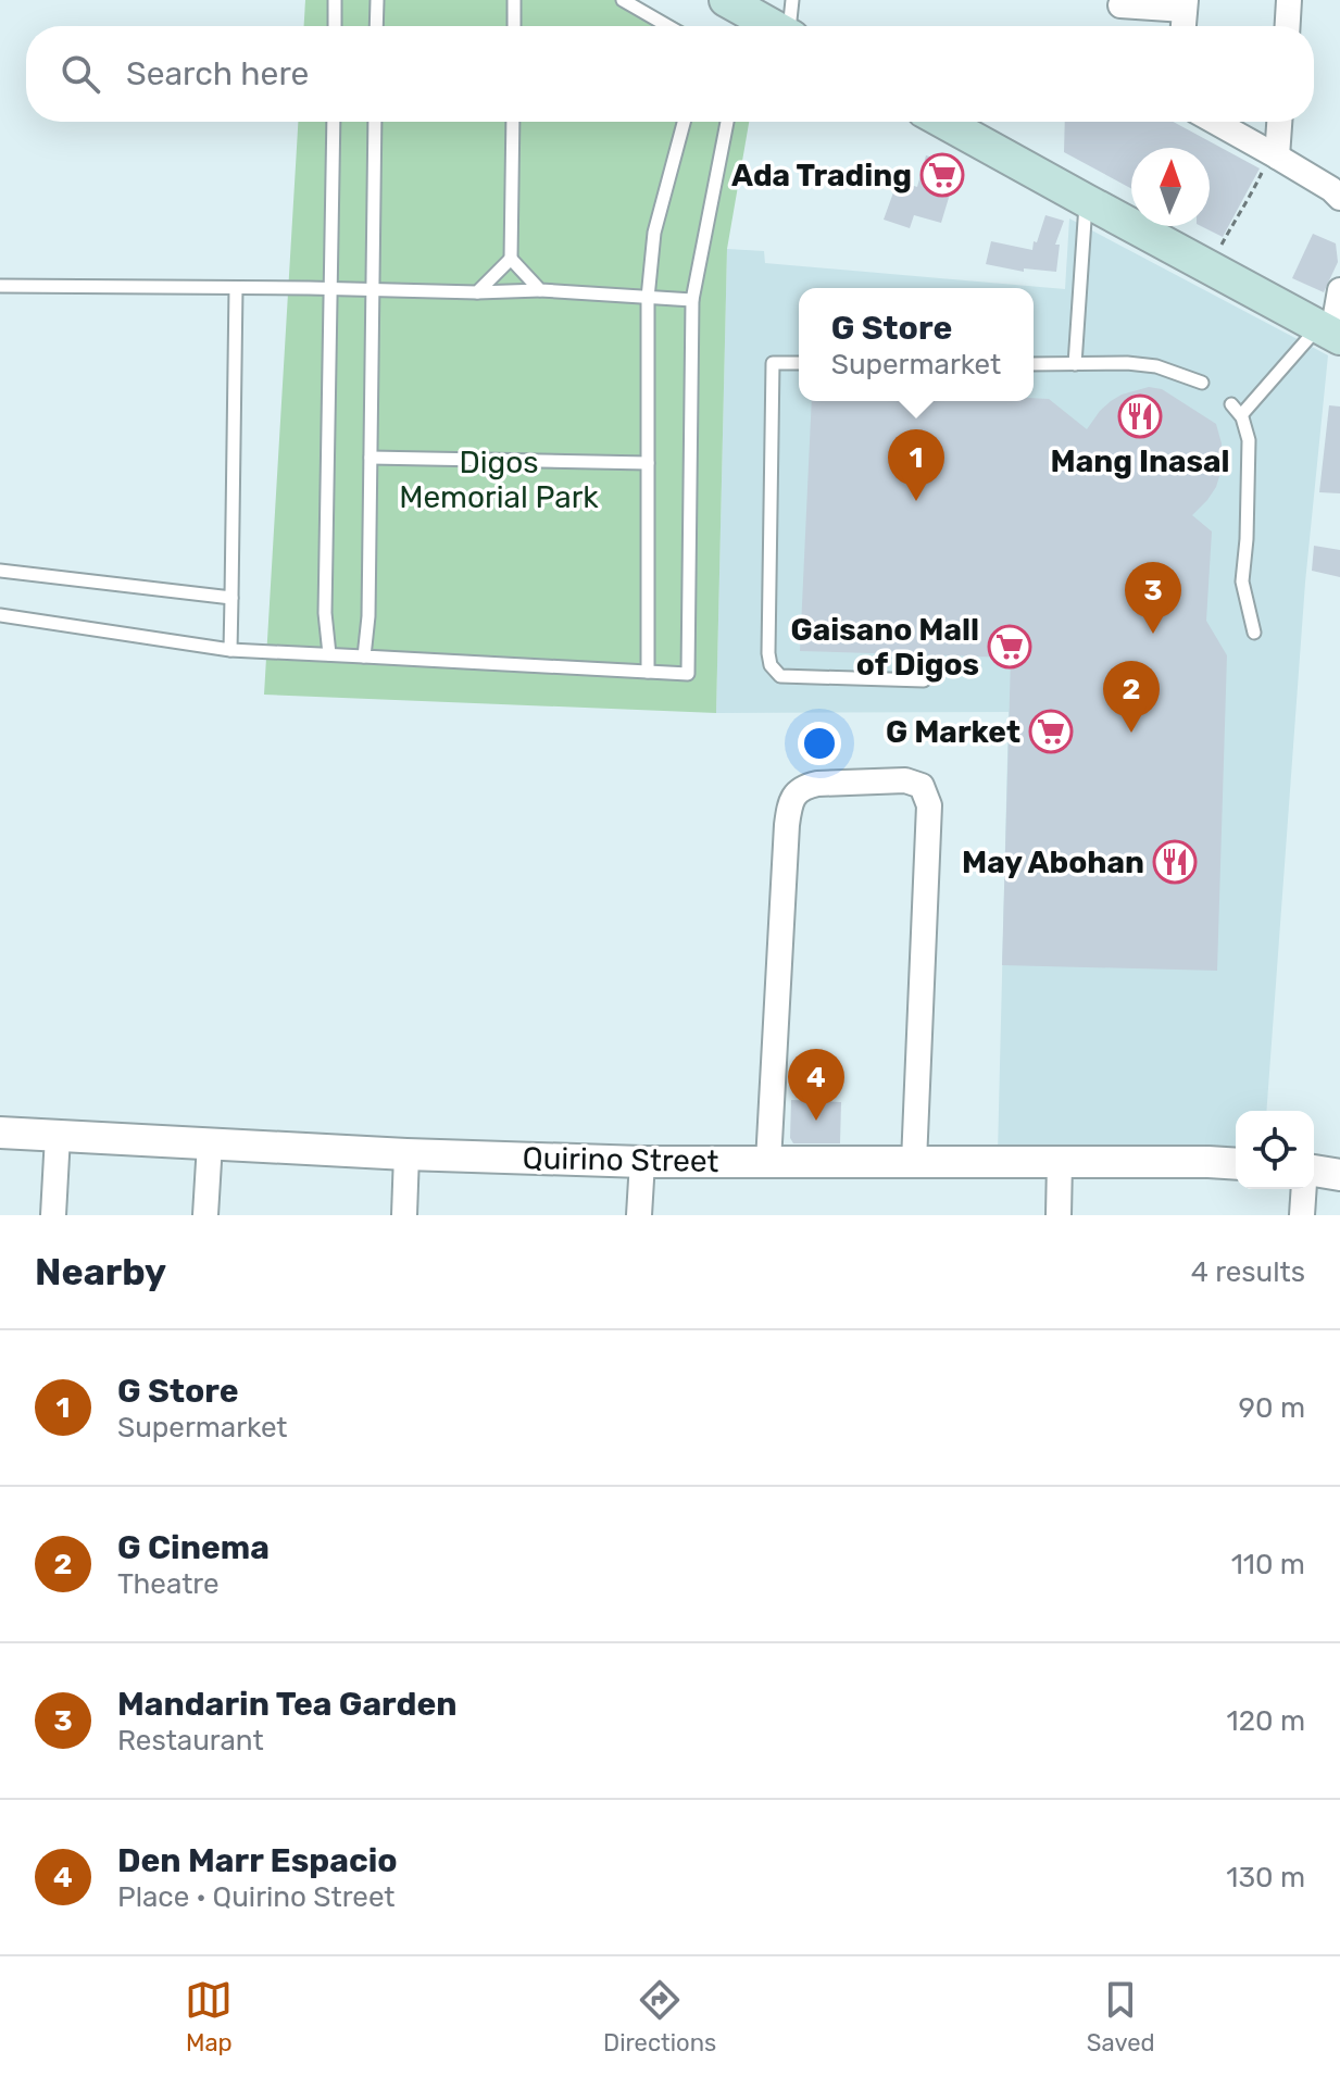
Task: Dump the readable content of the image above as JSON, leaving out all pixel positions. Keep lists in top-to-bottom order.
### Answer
{
  "streets": {
    "street": ["Quirino Street"]
  },
  "parks": ["Digos Memorial Park"],
  "places": {
    "supermarket": ["Ada Trading", "Gaisano Mall of Digos", "G Market"],
    "restaurant": ["Mang Inasal", "May Abohan"]
  },
  "north": "top",
  "page": {
    "search": "Search here",
    "popup": ["G Store", "Supermarket"],
    "pins": [
      "1",
      "3",
      "2",
      "4"
    ],
    "heading": ["Nearby", "4 results"],
    "list": [
      {
        "mark": "1",
        "name": "G Store",
        "note": "Supermarket",
        "value": "90 m"
      },
      {
        "mark": "2",
        "name": "G Cinema",
        "note": "Theatre",
        "value": "110 m"
      },
      {
        "mark": "3",
        "name": "Mandarin Tea Garden",
        "note": "Restaurant",
        "value": "120 m"
      },
      {
        "mark": "4",
        "name": "Den Marr Espacio",
        "note": "Place · Quirino Street",
        "value": "130 m"
      }
    ],
    "nav": ["Map", "Directions", "Saved"]
  }
}
